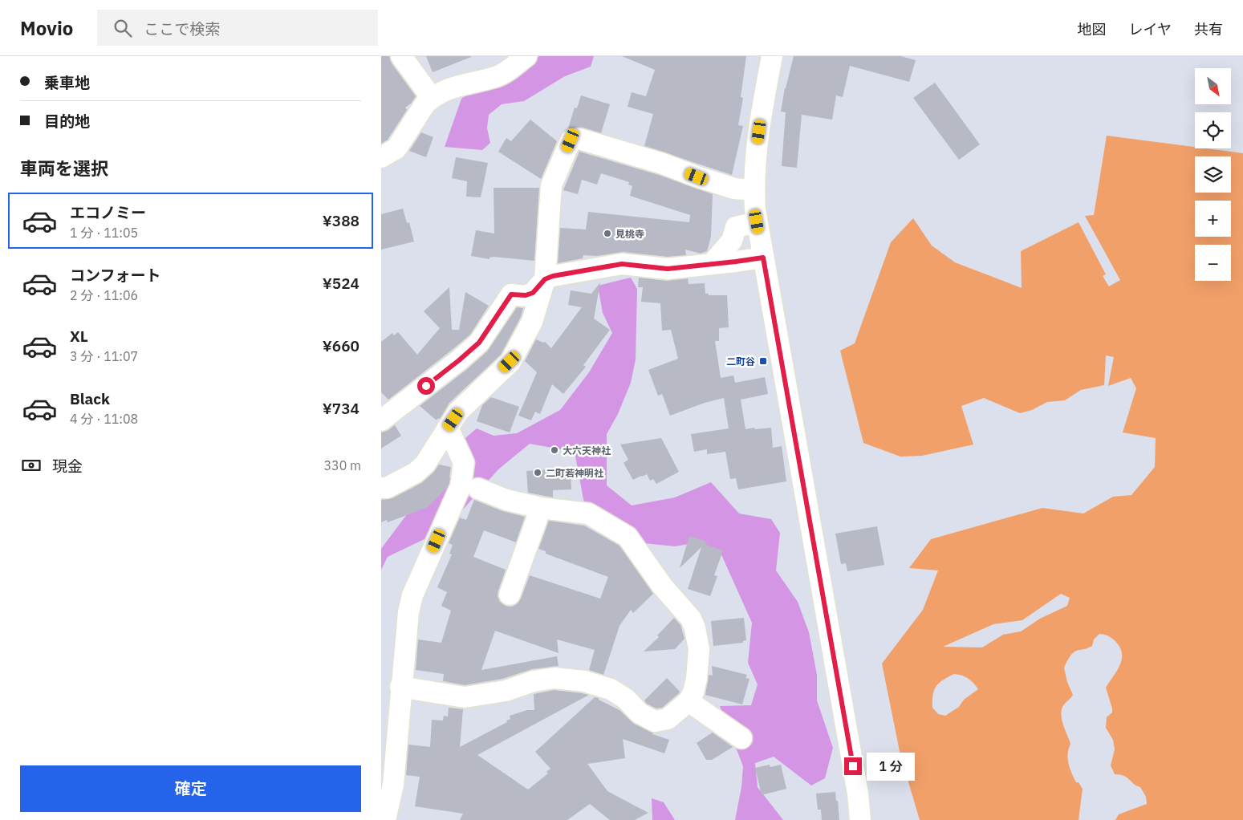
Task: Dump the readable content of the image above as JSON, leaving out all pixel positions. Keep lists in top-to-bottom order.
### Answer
{
  "places": {
    "other": ["見桃寺", "大六天神社", "二町若神明社"],
    "transit": ["二町谷"]
  },
  "north": "bottom right",
  "page": {
    "header": "Movio",
    "search": "ここで検索",
    "nav": ["地図", "レイヤ", "共有"],
    "banner": ["乗車地", "目的地"],
    "map_buttons": ["+", "−"],
    "heading": "車両を選択",
    "list": [
      {
        "name": "エコノミー",
        "note": "1 分 · 11:05",
        "value": "¥388"
      },
      {
        "name": "コンフォート",
        "note": "2 分 · 11:06",
        "value": "¥524"
      },
      {
        "name": "XL",
        "note": "3 分 · 11:07",
        "value": "¥660"
      },
      {
        "name": "Black",
        "note": "4 分 · 11:08",
        "value": "¥734"
      }
    ],
    "pay": ["現金", "330 m"],
    "bubble": "1 分",
    "buttons": "確定"
  }
}
